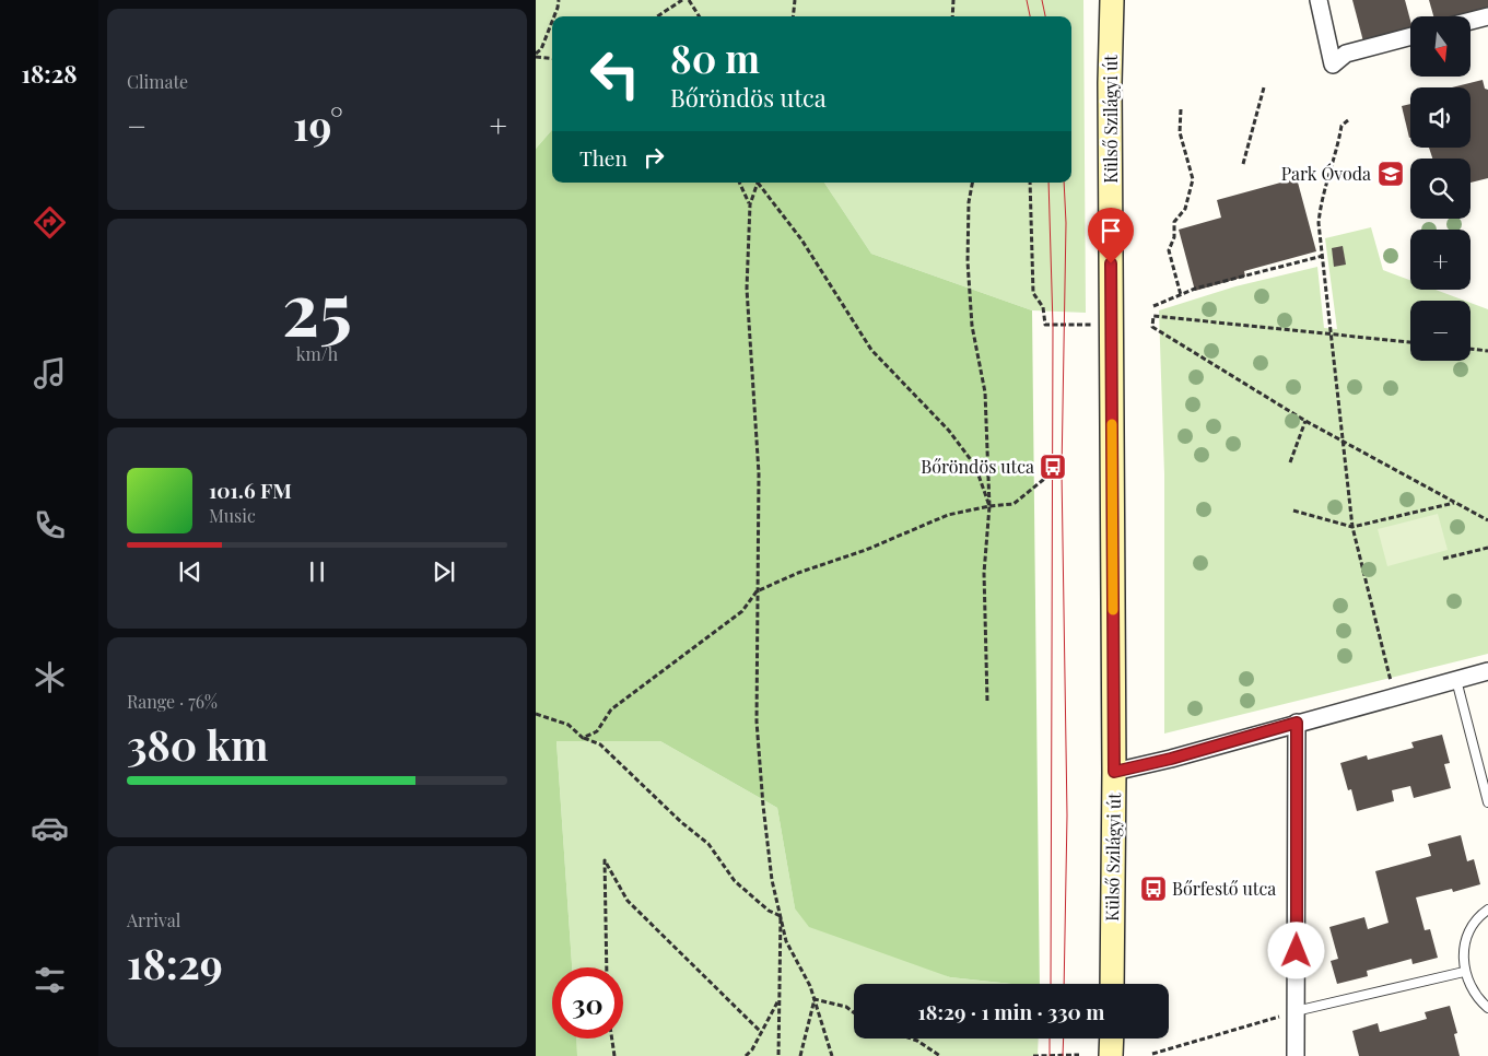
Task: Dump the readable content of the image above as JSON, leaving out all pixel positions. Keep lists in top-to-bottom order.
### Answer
{
  "streets": {
    "street": ["Külső Szilágyi út"]
  },
  "places": {
    "school or university": ["Park Óvoda"],
    "bus stop": ["Bőröndös utca", "Bőrfestő utca"]
  },
  "north": "bottom",
  "page": {
    "tabs": "18:28",
    "tile": [
      "Climate",
      ["25", "km/h"],
      ["Range · 76%", "380 km"],
      ["Arrival", "18:29"]
    ],
    "map_buttons": ["+", "−"],
    "turn": ["80 m", "Bőröndös utca"],
    "heat": ["−", "19°", "+"],
    "then": "Then",
    "song": ["101.6 FM", "Music"],
    "limit": "30",
    "trip": "18:29 · 1 min · 330 m"
  }
}
